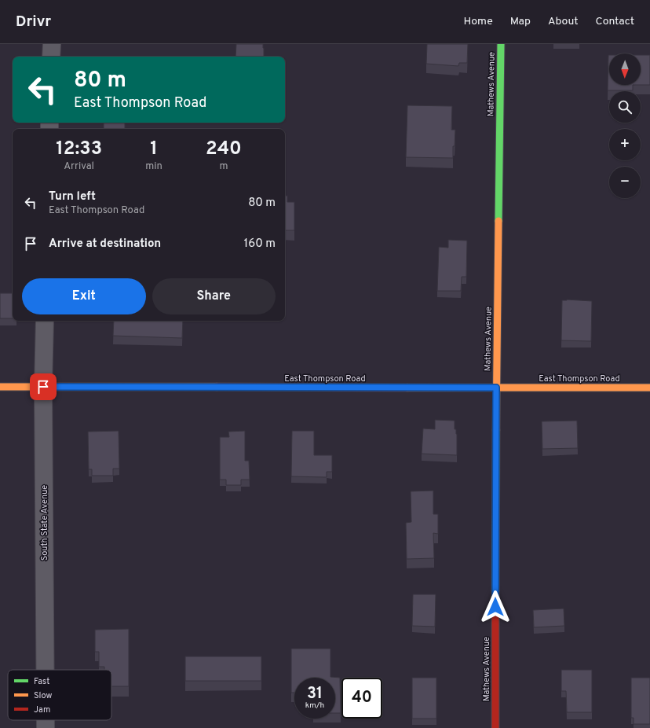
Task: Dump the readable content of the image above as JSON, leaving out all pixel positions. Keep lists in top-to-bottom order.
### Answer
{
  "streets": {
    "street": ["Mathews Avenue", "East Thompson Road", "South State Avenue"]
  },
  "crossings": [
    ["Mathews Avenue", "East Thompson Road"],
    ["East Thompson Road", "South State Avenue"]
  ],
  "legend": ["Fast", "Slow", "Jam"],
  "north": "bottom",
  "page": {
    "header": "Drivr",
    "nav": [
      "Home",
      "Map",
      "About",
      "Contact"
    ],
    "map_buttons": ["+", "−"],
    "turn": ["80 m", "East Thompson Road"],
    "eta": [
      "12:33",
      "Arrival",
      "1",
      "min",
      "240",
      "m"
    ],
    "list": [
      {
        "name": "Turn left",
        "note": "East Thompson Road",
        "value": "80 m"
      },
      {
        "name": "Arrive at destination",
        "value": "160 m"
      }
    ],
    "buttons": ["Exit", "Share"],
    "speed": "31 km/h",
    "limit": "40"
  }
}
